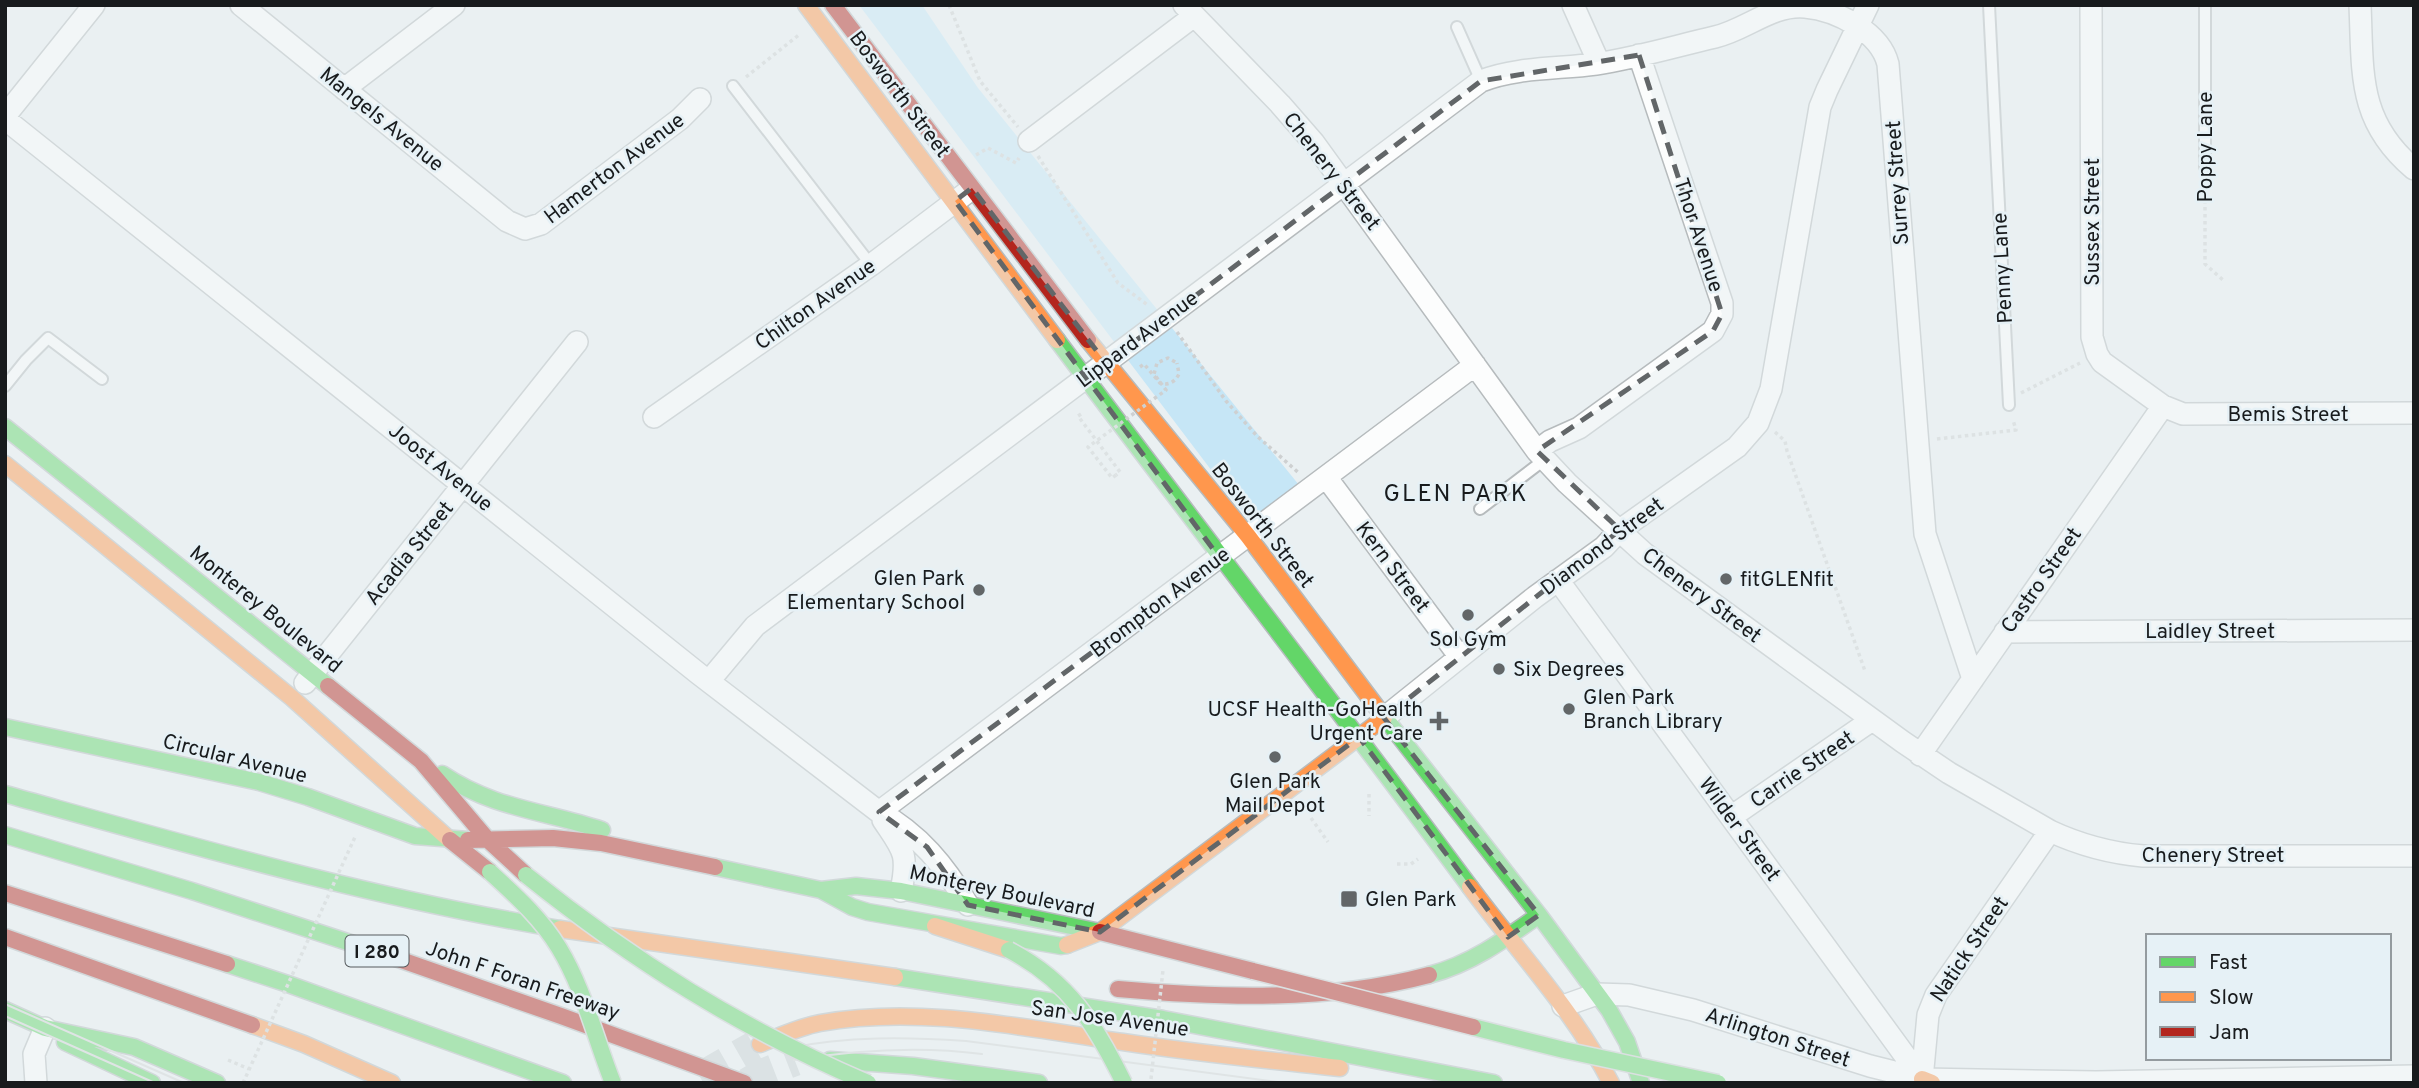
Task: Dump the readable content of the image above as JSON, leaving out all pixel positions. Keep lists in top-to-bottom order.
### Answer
{
  "streets": {
    "main road": [
      "Bosworth Street",
      "Diamond Street",
      "Monterey Boulevard",
      "Circular Avenue",
      "I 280",
      "John F Foran Freeway",
      "San Jose Avenue"
    ],
    "street": [
      "Mangels Avenue",
      "Hamerton Avenue",
      "Chenery Street",
      "Surrey Street",
      "Sussex Street",
      "Thor Avenue",
      "Chilton Avenue",
      "Lippard Avenue",
      "Bemis Street",
      "Joost Avenue",
      "Acadia Street",
      "Kern Street",
      "Castro Street",
      "Brompton Avenue",
      "Laidley Street",
      "Carrie Street",
      "Wilder Street",
      "Natick Street",
      "Arlington Street"
    ],
    "lane": ["Poppy Lane", "Penny Lane"]
  },
  "crossings": [
    ["Bosworth Street", "Chilton Avenue"],
    ["Bosworth Street", "Lippard Avenue"],
    ["Bosworth Street", "Diamond Street"],
    ["Bosworth Street", "Brompton Avenue"],
    ["Bosworth Street", "Arlington Street"],
    ["Mangels Avenue", "Hamerton Avenue"],
    ["Chenery Street", "Thor Avenue"],
    ["Chenery Street", "Lippard Avenue"],
    ["Chenery Street", "Diamond Street"],
    ["Chenery Street", "Castro Street"],
    ["Chenery Street", "Brompton Avenue"],
    ["Chenery Street", "Carrie Street"],
    ["Chenery Street", "Natick Street"],
    ["Surrey Street", "Thor Avenue"],
    ["Surrey Street", "Lippard Avenue"],
    ["Surrey Street", "Diamond Street"],
    ["Surrey Street", "Castro Street"],
    ["Lippard Avenue", "Joost Avenue"],
    ["Bemis Street", "Castro Street"],
    ["Joost Avenue", "Acadia Street"],
    ["Joost Avenue", "Brompton Avenue"],
    ["Joost Avenue", "Monterey Boulevard"],
    ["Diamond Street", "Kern Street"],
    ["Diamond Street", "Monterey Boulevard"],
    ["Diamond Street", "Wilder Street"],
    ["Acadia Street", "Monterey Boulevard"],
    ["Kern Street", "Brompton Avenue"],
    ["Castro Street", "Laidley Street"],
    ["Monterey Boulevard", "Circular Avenue"],
    ["Carrie Street", "Wilder Street"],
    ["Wilder Street", "Natick Street"],
    ["Wilder Street", "Arlington Street"],
    ["Natick Street", "Arlington Street"]
  ],
  "districts": ["GLEN PARK"],
  "places": {
    "other": [
      "fitGLENfit",
      "Glen Park Elementary School",
      "Sol Gym",
      "Six Degrees",
      "Glen Park Branch Library",
      "Glen Park Mail Depot"
    ],
    "health": ["UCSF Health-GoHealth Urgent Care"],
    "transit": ["Glen Park"]
  },
  "legend": ["Fast", "Slow", "Jam"]
}
